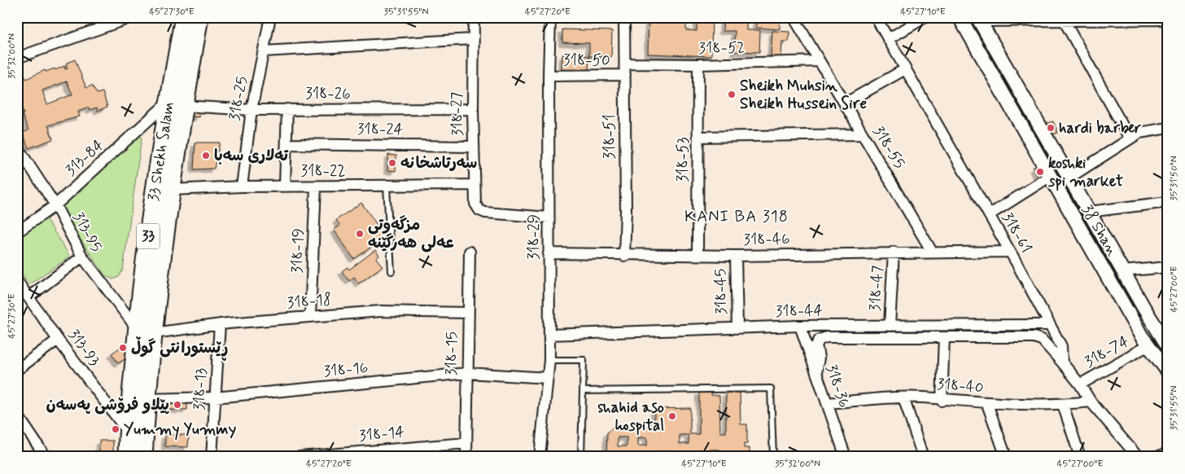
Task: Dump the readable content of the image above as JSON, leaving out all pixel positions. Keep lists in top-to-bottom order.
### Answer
{
  "streets": {
    "main road": ["33 Shekh Salam", "33"],
    "street": [
      "318-52",
      "318-50",
      "318-26",
      "318-25",
      "318-27",
      "318-24",
      "318-51",
      "318-55",
      "313-84",
      "318-53",
      "318-22",
      "38 Shan",
      "313-95",
      "318-61",
      "318-29",
      "318-46",
      "318-19",
      "318-47",
      "318-45",
      "318-18",
      "318-44",
      "313-93",
      "318-74",
      "318-15",
      "318-16",
      "318-36",
      "318-40",
      "318-13",
      "318-14"
    ]
  },
  "crossings": [
    ["318-52", "318-51"],
    ["318-52", "318-55"],
    ["318-52", "318-53"],
    ["318-50", "318-51"],
    ["318-50", "318-29"],
    ["318-26", "318-25"],
    ["318-26", "318-27"],
    ["318-26", "33 Shekh Salam"],
    ["318-26", "313-84"],
    ["318-25", "318-22"],
    ["318-27", "318-24"],
    ["318-27", "318-22"],
    ["318-27", "318-29"],
    ["318-51", "318-46"],
    ["318-55", "318-46"],
    ["33 Shekh Salam", "313-84"],
    ["33 Shekh Salam", "318-22"],
    ["33 Shekh Salam", "313-95"],
    ["33 Shekh Salam", "318-18"],
    ["33 Shekh Salam", "313-93"],
    ["33 Shekh Salam", "318-16"],
    ["313-84", "313-95"],
    ["318-53", "318-46"],
    ["318-22", "318-19"],
    ["38 Shan", "318-74"],
    ["313-95", "318-18"],
    ["318-61", "318-46"],
    ["318-61", "318-44"],
    ["318-61", "318-74"],
    ["318-61", "318-40"],
    ["318-29", "318-46"],
    ["318-29", "318-44"],
    ["318-29", "318-16"],
    ["318-46", "318-47"],
    ["318-46", "318-45"],
    ["318-19", "318-18"],
    ["318-47", "318-44"],
    ["318-45", "318-44"],
    ["318-18", "318-15"],
    ["318-18", "318-13"],
    ["318-44", "318-36"],
    ["318-15", "318-16"],
    ["318-15", "318-14"],
    ["318-16", "318-13"],
    ["318-36", "318-40"]
  ],
  "districts": ["KANI BA 318"],
  "places": [
    "Sheikh Muhsin Sheikh Hussein Sire",
    "hardi barber",
    "تەلاری سەبا",
    "سەرتاشخانە",
    "koshki spi market",
    "مزگەوتی عەلی هەرگێنە",
    "ڕێستورانتی گوڵ",
    "پێلاو فرۆشی پەسەن",
    "shahid aso hospital",
    "Yummy Yummy"
  ],
  "coordinates": [
    "45°27'30\"E",
    "35°31'55\"N",
    "45°27'20\"E",
    "45°27'10\"E",
    "35°32'00\"N",
    "35°31'50\"N",
    "45°27'00\"E"
  ]
}
